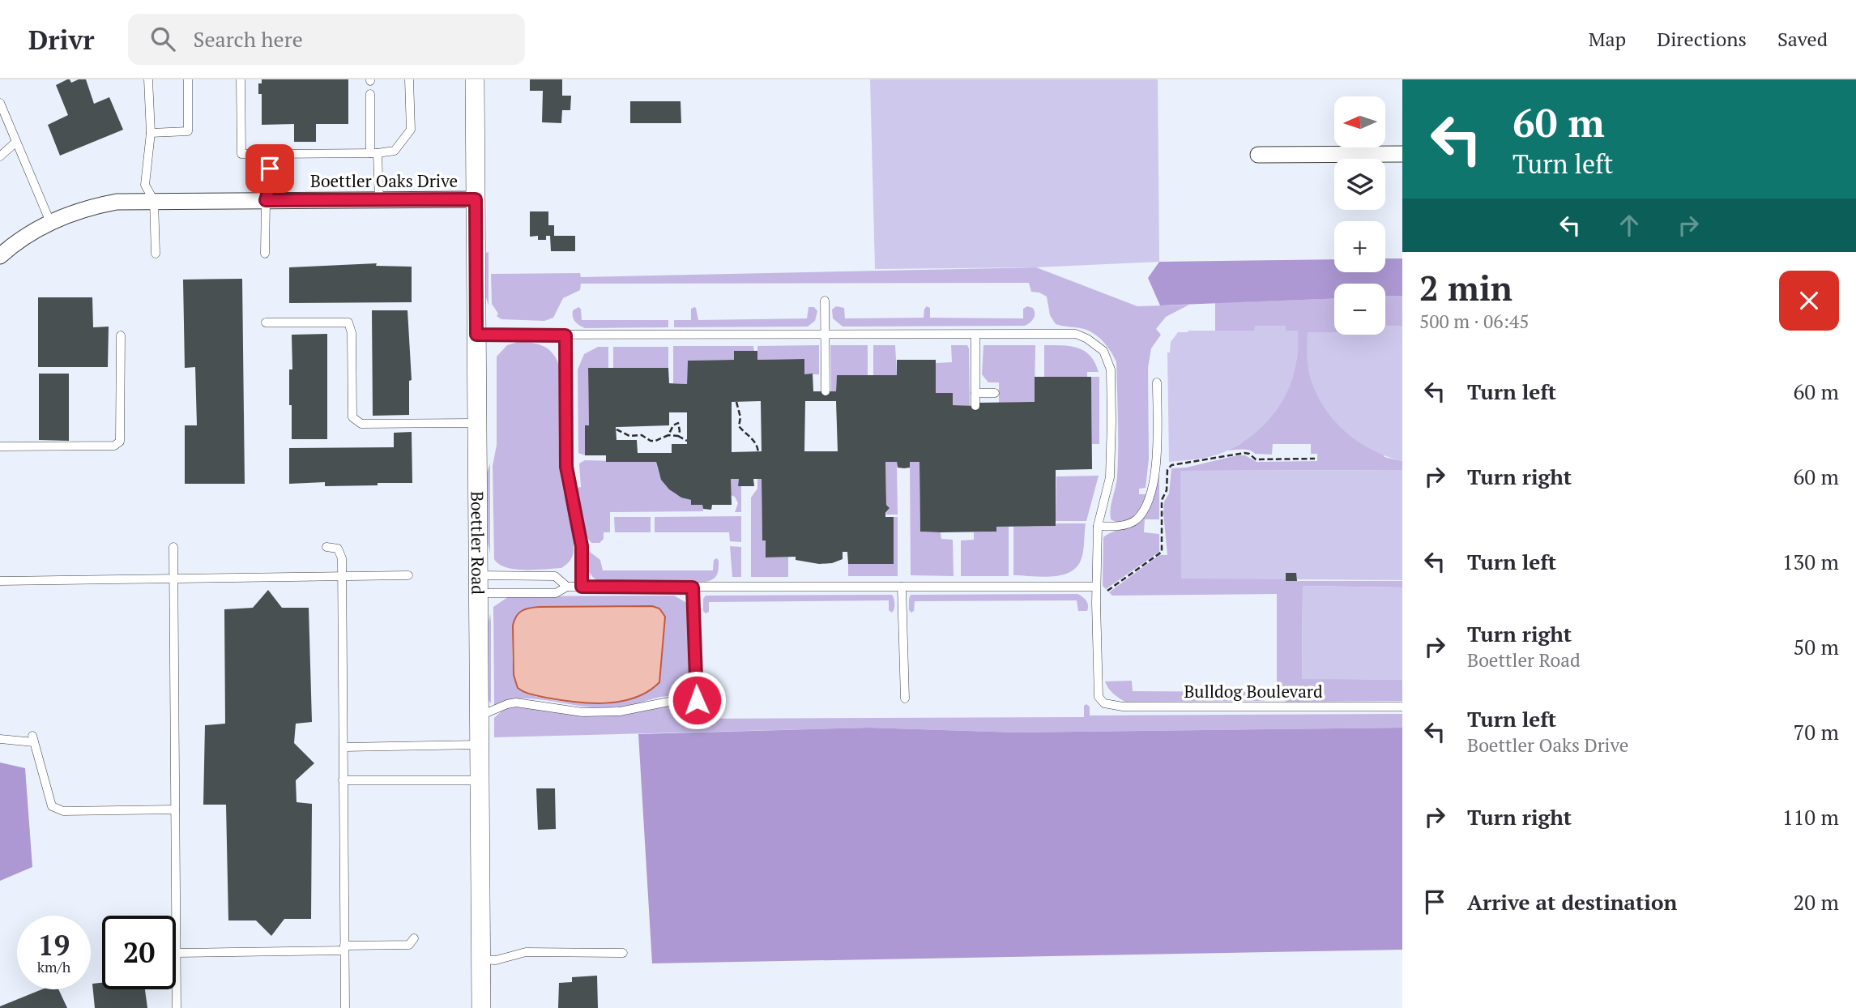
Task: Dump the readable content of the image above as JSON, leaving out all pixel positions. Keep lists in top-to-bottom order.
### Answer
{
  "streets": {
    "street": ["Boettler Oaks Drive", "Boettler Road"],
    "lane": ["Bulldog Boulevard"]
  },
  "crossings": [
    ["Boettler Oaks Drive", "Boettler Road"]
  ],
  "north": "left",
  "page": {
    "header": "Drivr",
    "search": "Search here",
    "nav": ["Map", "Directions", "Saved"],
    "turn": ["60 m", "Turn left"],
    "map_buttons": ["+", "−"],
    "heading": ["2 min", "500 m · 06:45"],
    "list": [
      {
        "name": "Turn left",
        "value": "60 m"
      },
      {
        "name": "Turn right",
        "value": "60 m"
      },
      {
        "name": "Turn left",
        "value": "130 m"
      },
      {
        "name": "Turn right",
        "note": "Boettler Road",
        "value": "50 m"
      },
      {
        "name": "Turn left",
        "note": "Boettler Oaks Drive",
        "value": "70 m"
      },
      {
        "name": "Turn right",
        "value": "110 m"
      },
      {
        "name": "Arrive at destination",
        "value": "20 m"
      }
    ],
    "speed": "19 km/h",
    "limit": "20"
  }
}
